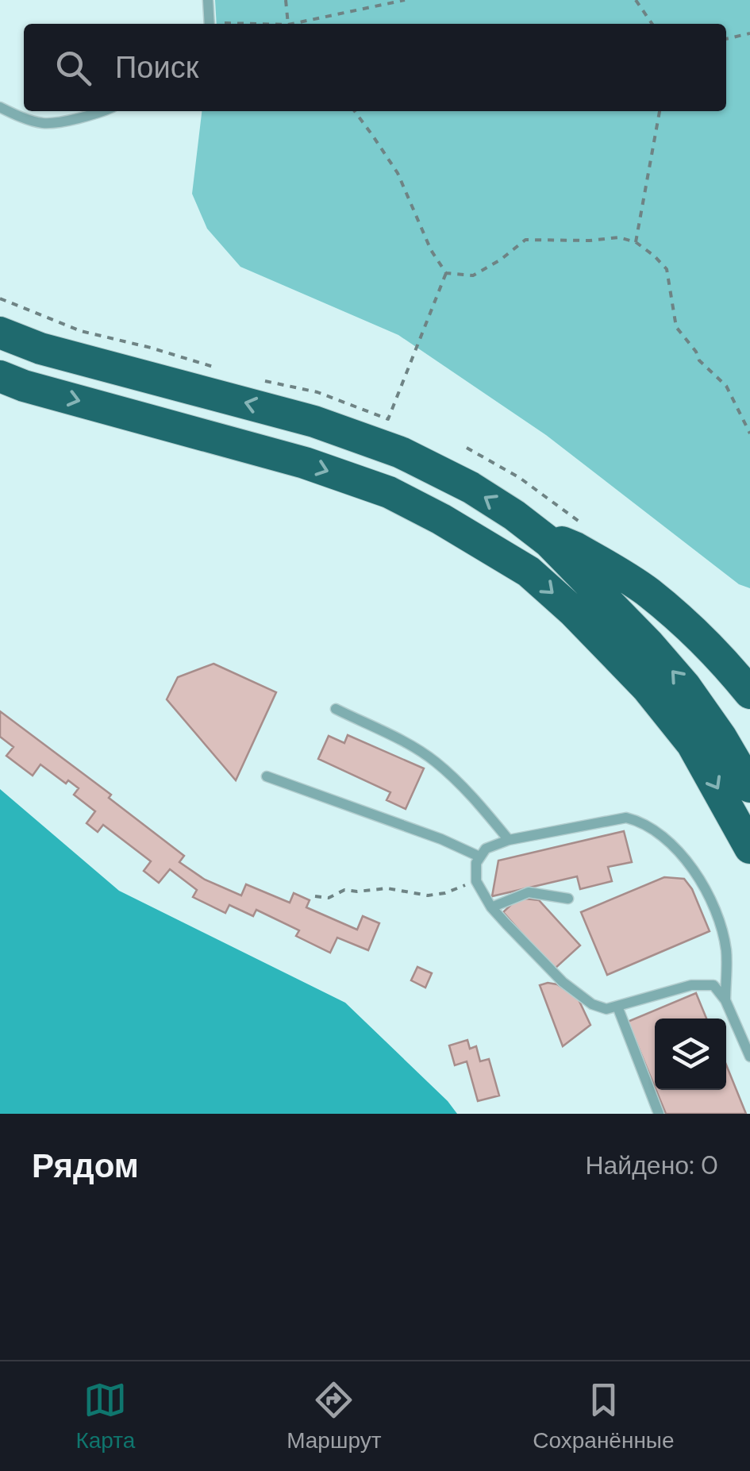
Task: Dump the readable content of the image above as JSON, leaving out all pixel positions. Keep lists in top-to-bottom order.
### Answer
{
  "page": {
    "search": "Поиск",
    "heading": ["Рядом", "Найдено: 0"],
    "nav": ["Карта", "Маршрут", "Сохранённые"]
  }
}
